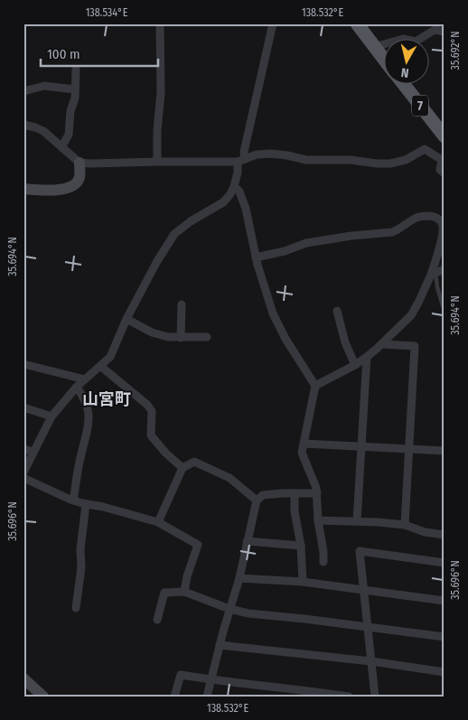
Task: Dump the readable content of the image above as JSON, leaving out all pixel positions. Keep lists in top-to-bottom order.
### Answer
{
  "streets": {
    "main road": ["7"]
  },
  "districts": ["山宮町"],
  "scale_bar": "100 m",
  "north": "bottom",
  "coordinates": [
    "138.534°E",
    "138.532°E",
    "35.692°N",
    "35.694°N",
    "35.696°N"
  ]
}
